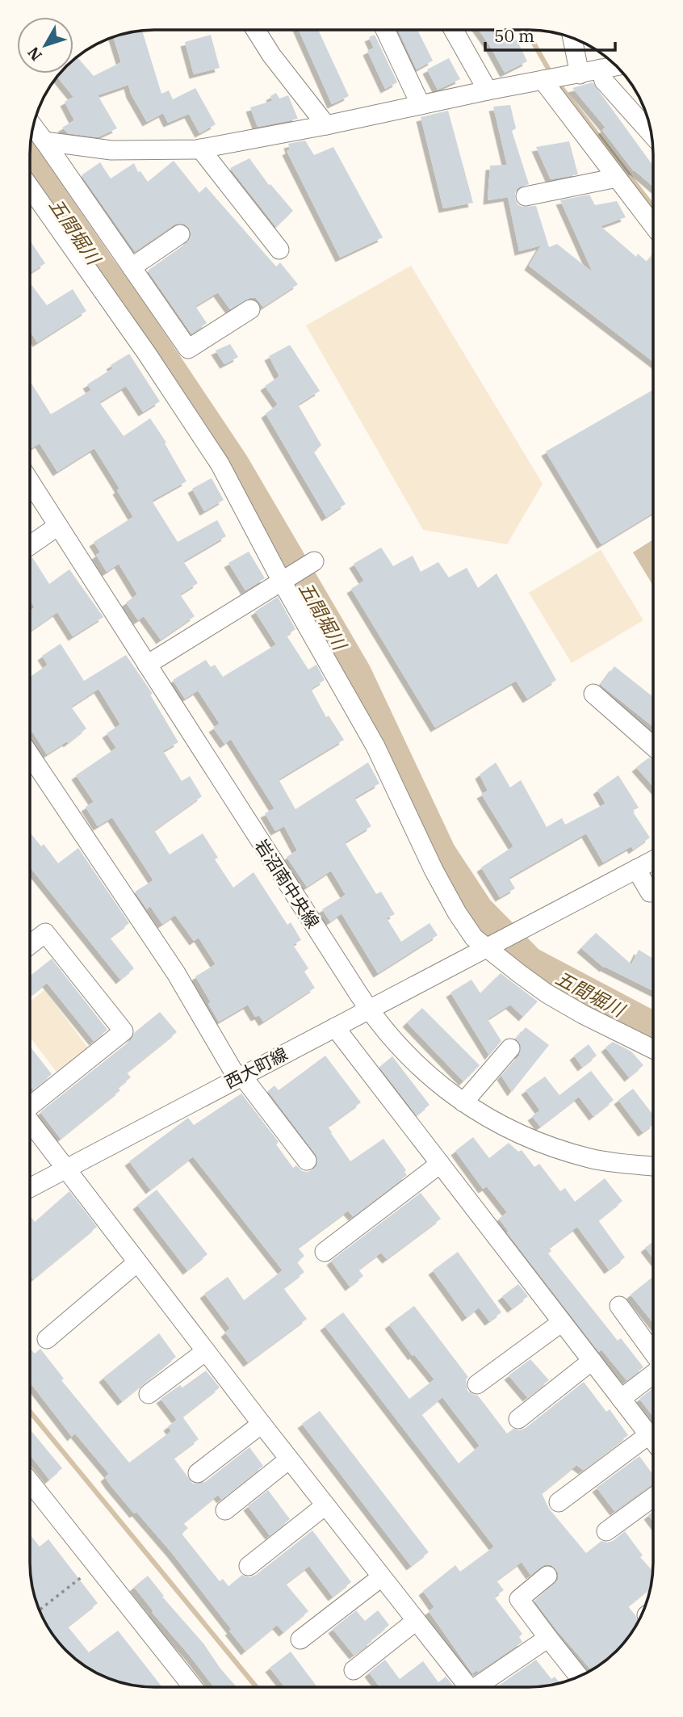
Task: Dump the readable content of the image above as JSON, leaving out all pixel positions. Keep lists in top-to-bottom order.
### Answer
{
  "streets": {
    "street": ["岩沼南中央線", "西大町線"]
  },
  "crossings": [
    ["岩沼南中央線", "西大町線"]
  ],
  "water": ["五間堀川"],
  "scale_bar": "50 m",
  "north": "bottom left"
}
